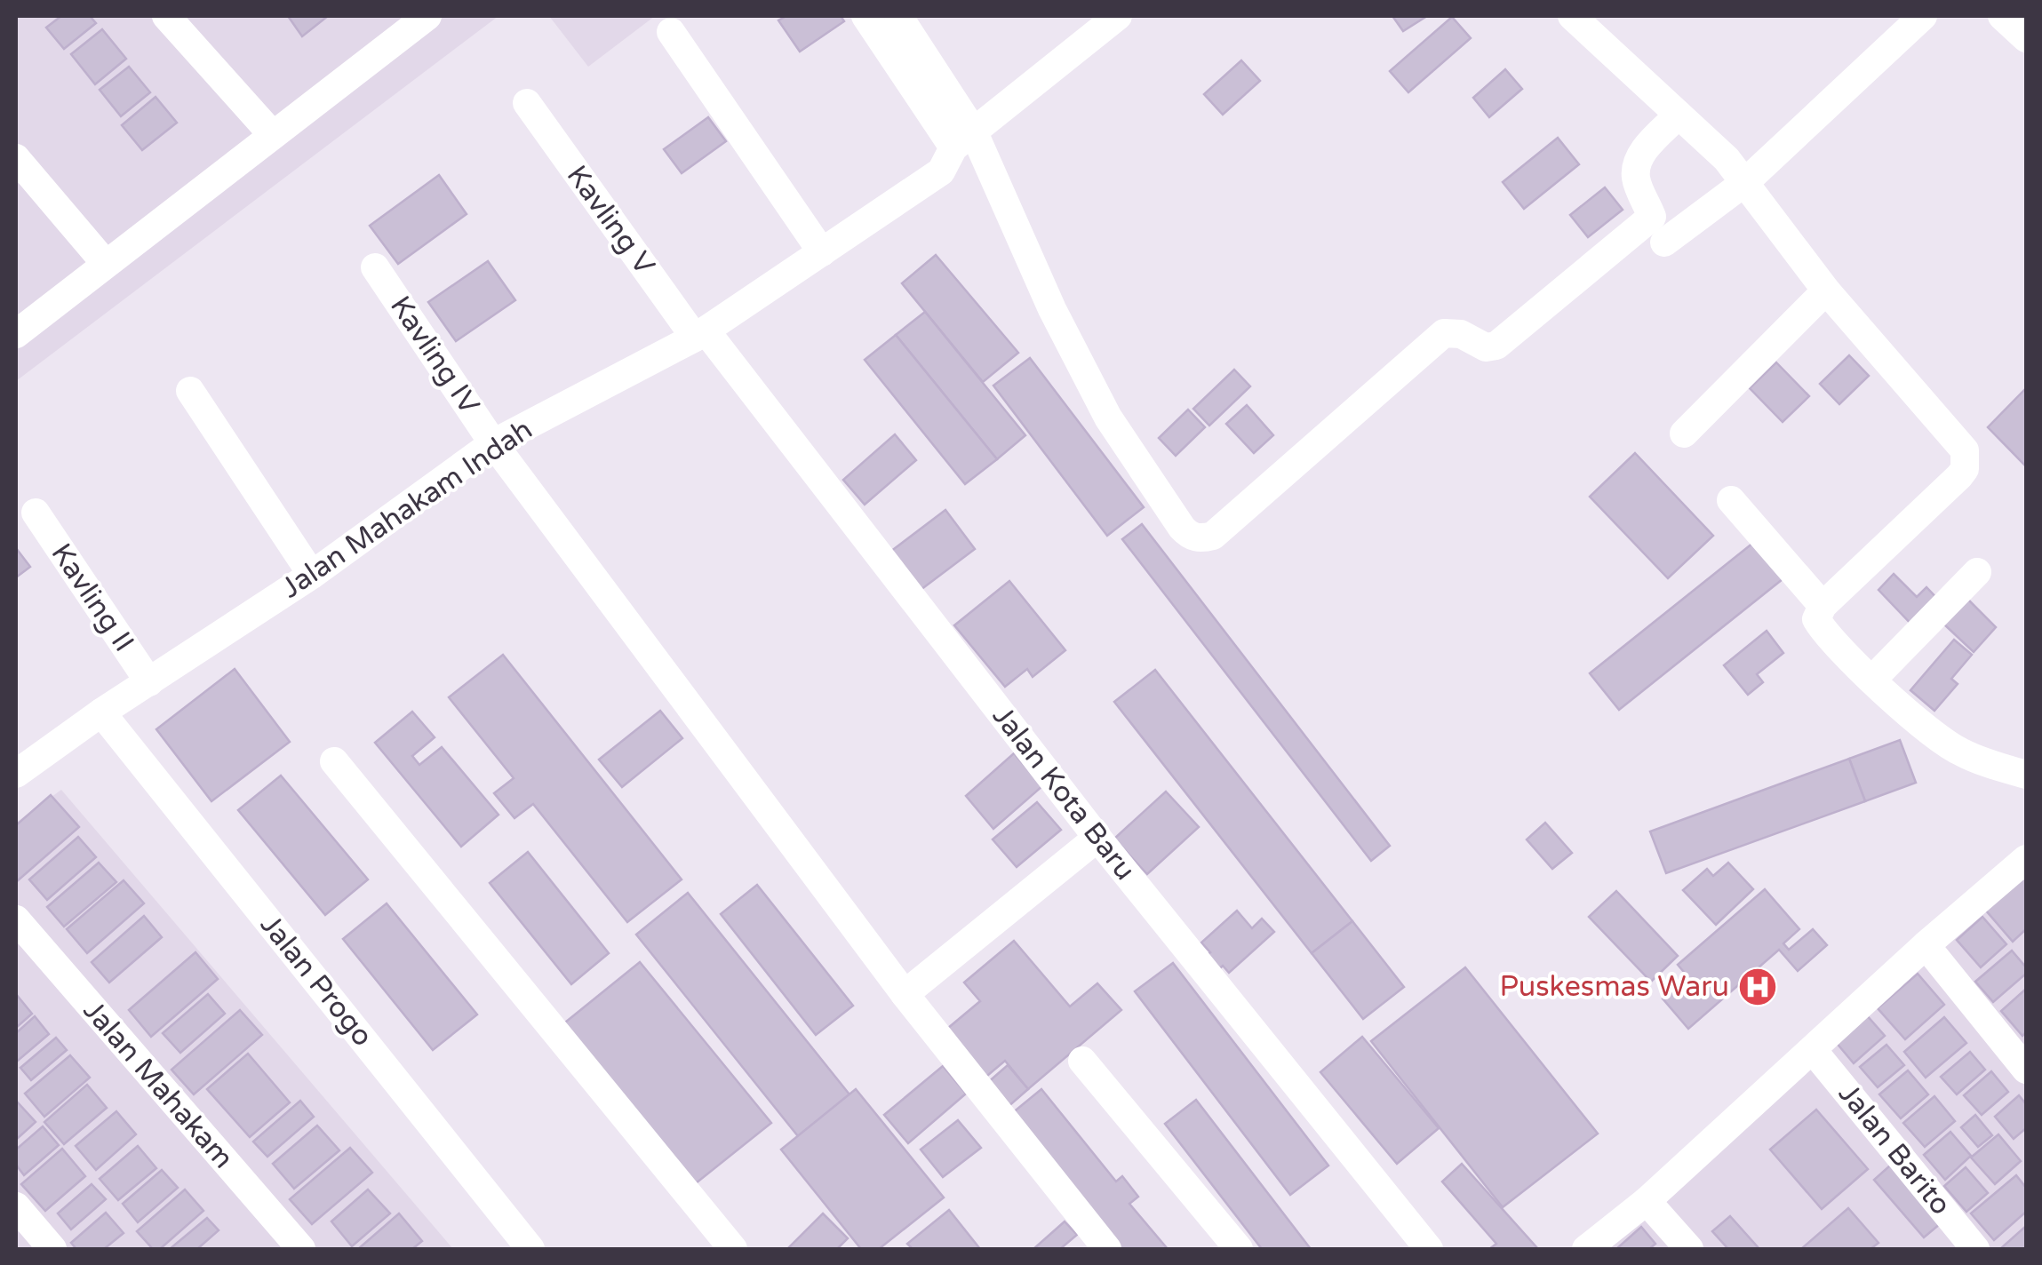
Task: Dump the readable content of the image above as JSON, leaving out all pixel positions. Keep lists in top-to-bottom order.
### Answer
{
  "streets": {
    "street": [
      "Kavling V",
      "Kavling IV",
      "Jalan Mahakam Indah",
      "Kavling II",
      "Jalan Kota Baru",
      "Jalan Progo",
      "Jalan Mahakam",
      "Jalan Barito"
    ]
  },
  "crossings": [
    ["Kavling V", "Jalan Mahakam Indah"],
    ["Kavling V", "Jalan Kota Baru"],
    ["Kavling IV", "Jalan Mahakam Indah"],
    ["Jalan Mahakam Indah", "Kavling II"],
    ["Jalan Mahakam Indah", "Jalan Kota Baru"],
    ["Jalan Mahakam Indah", "Jalan Progo"]
  ],
  "places": {
    "hospital": ["Puskesmas Waru"]
  }
}
